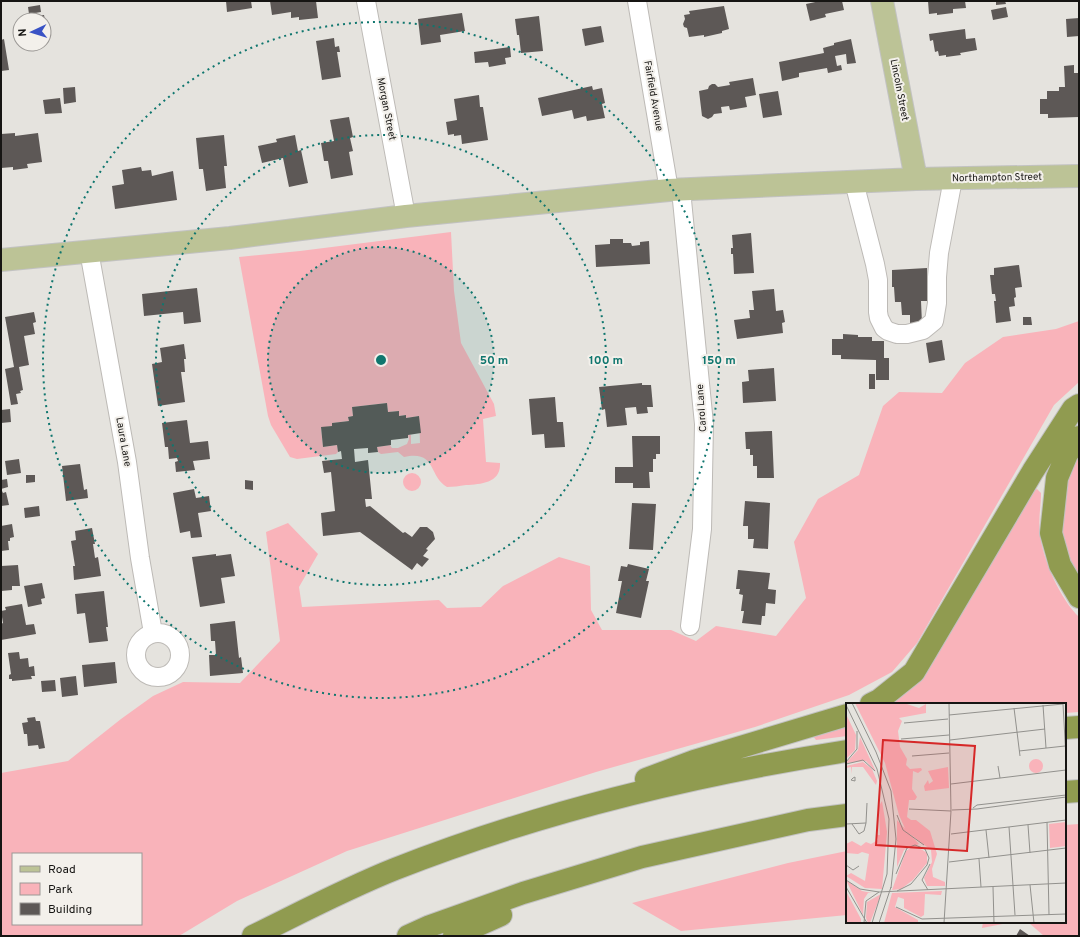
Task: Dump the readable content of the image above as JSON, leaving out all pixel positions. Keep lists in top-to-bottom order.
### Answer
{
  "streets": {
    "main road": ["Lincoln Street", "Northampton Street"],
    "street": [
      "Fairfield Avenue",
      "Morgan Street",
      "Carol Lane",
      "Laura Lane"
    ]
  },
  "crossings": [
    ["Lincoln Street", "Northampton Street"],
    ["Fairfield Avenue", "Northampton Street"],
    ["Fairfield Avenue", "Carol Lane"],
    ["Morgan Street", "Northampton Street"],
    ["Northampton Street", "Carol Lane"],
    ["Northampton Street", "Laura Lane"]
  ],
  "legend": ["Road", "Park", "Building"],
  "north": "left",
  "rings": ["50 m", "100 m", "150 m"]
}
